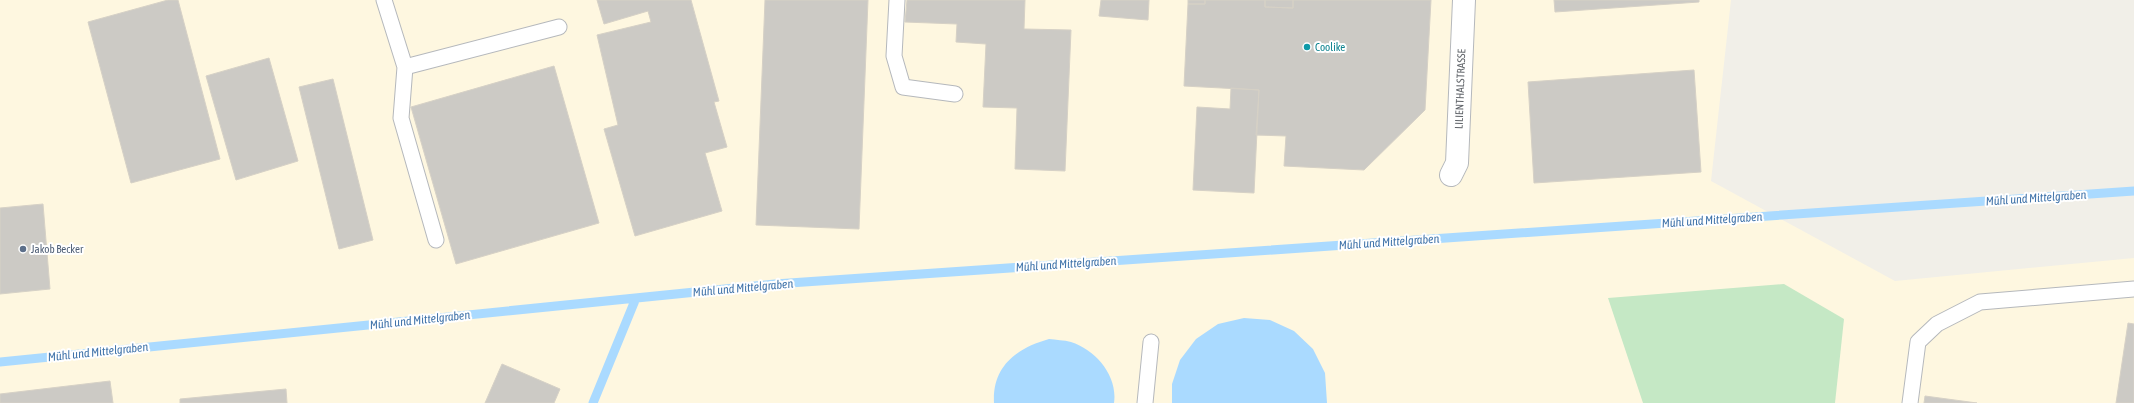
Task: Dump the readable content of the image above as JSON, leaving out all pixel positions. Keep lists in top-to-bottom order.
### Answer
{
  "streets": {
    "street": ["LILIENTHALSTRASSE"]
  },
  "water": ["Mühl und Mittelgraben"],
  "places": ["Coolike", "Jakob Becker"]
}
